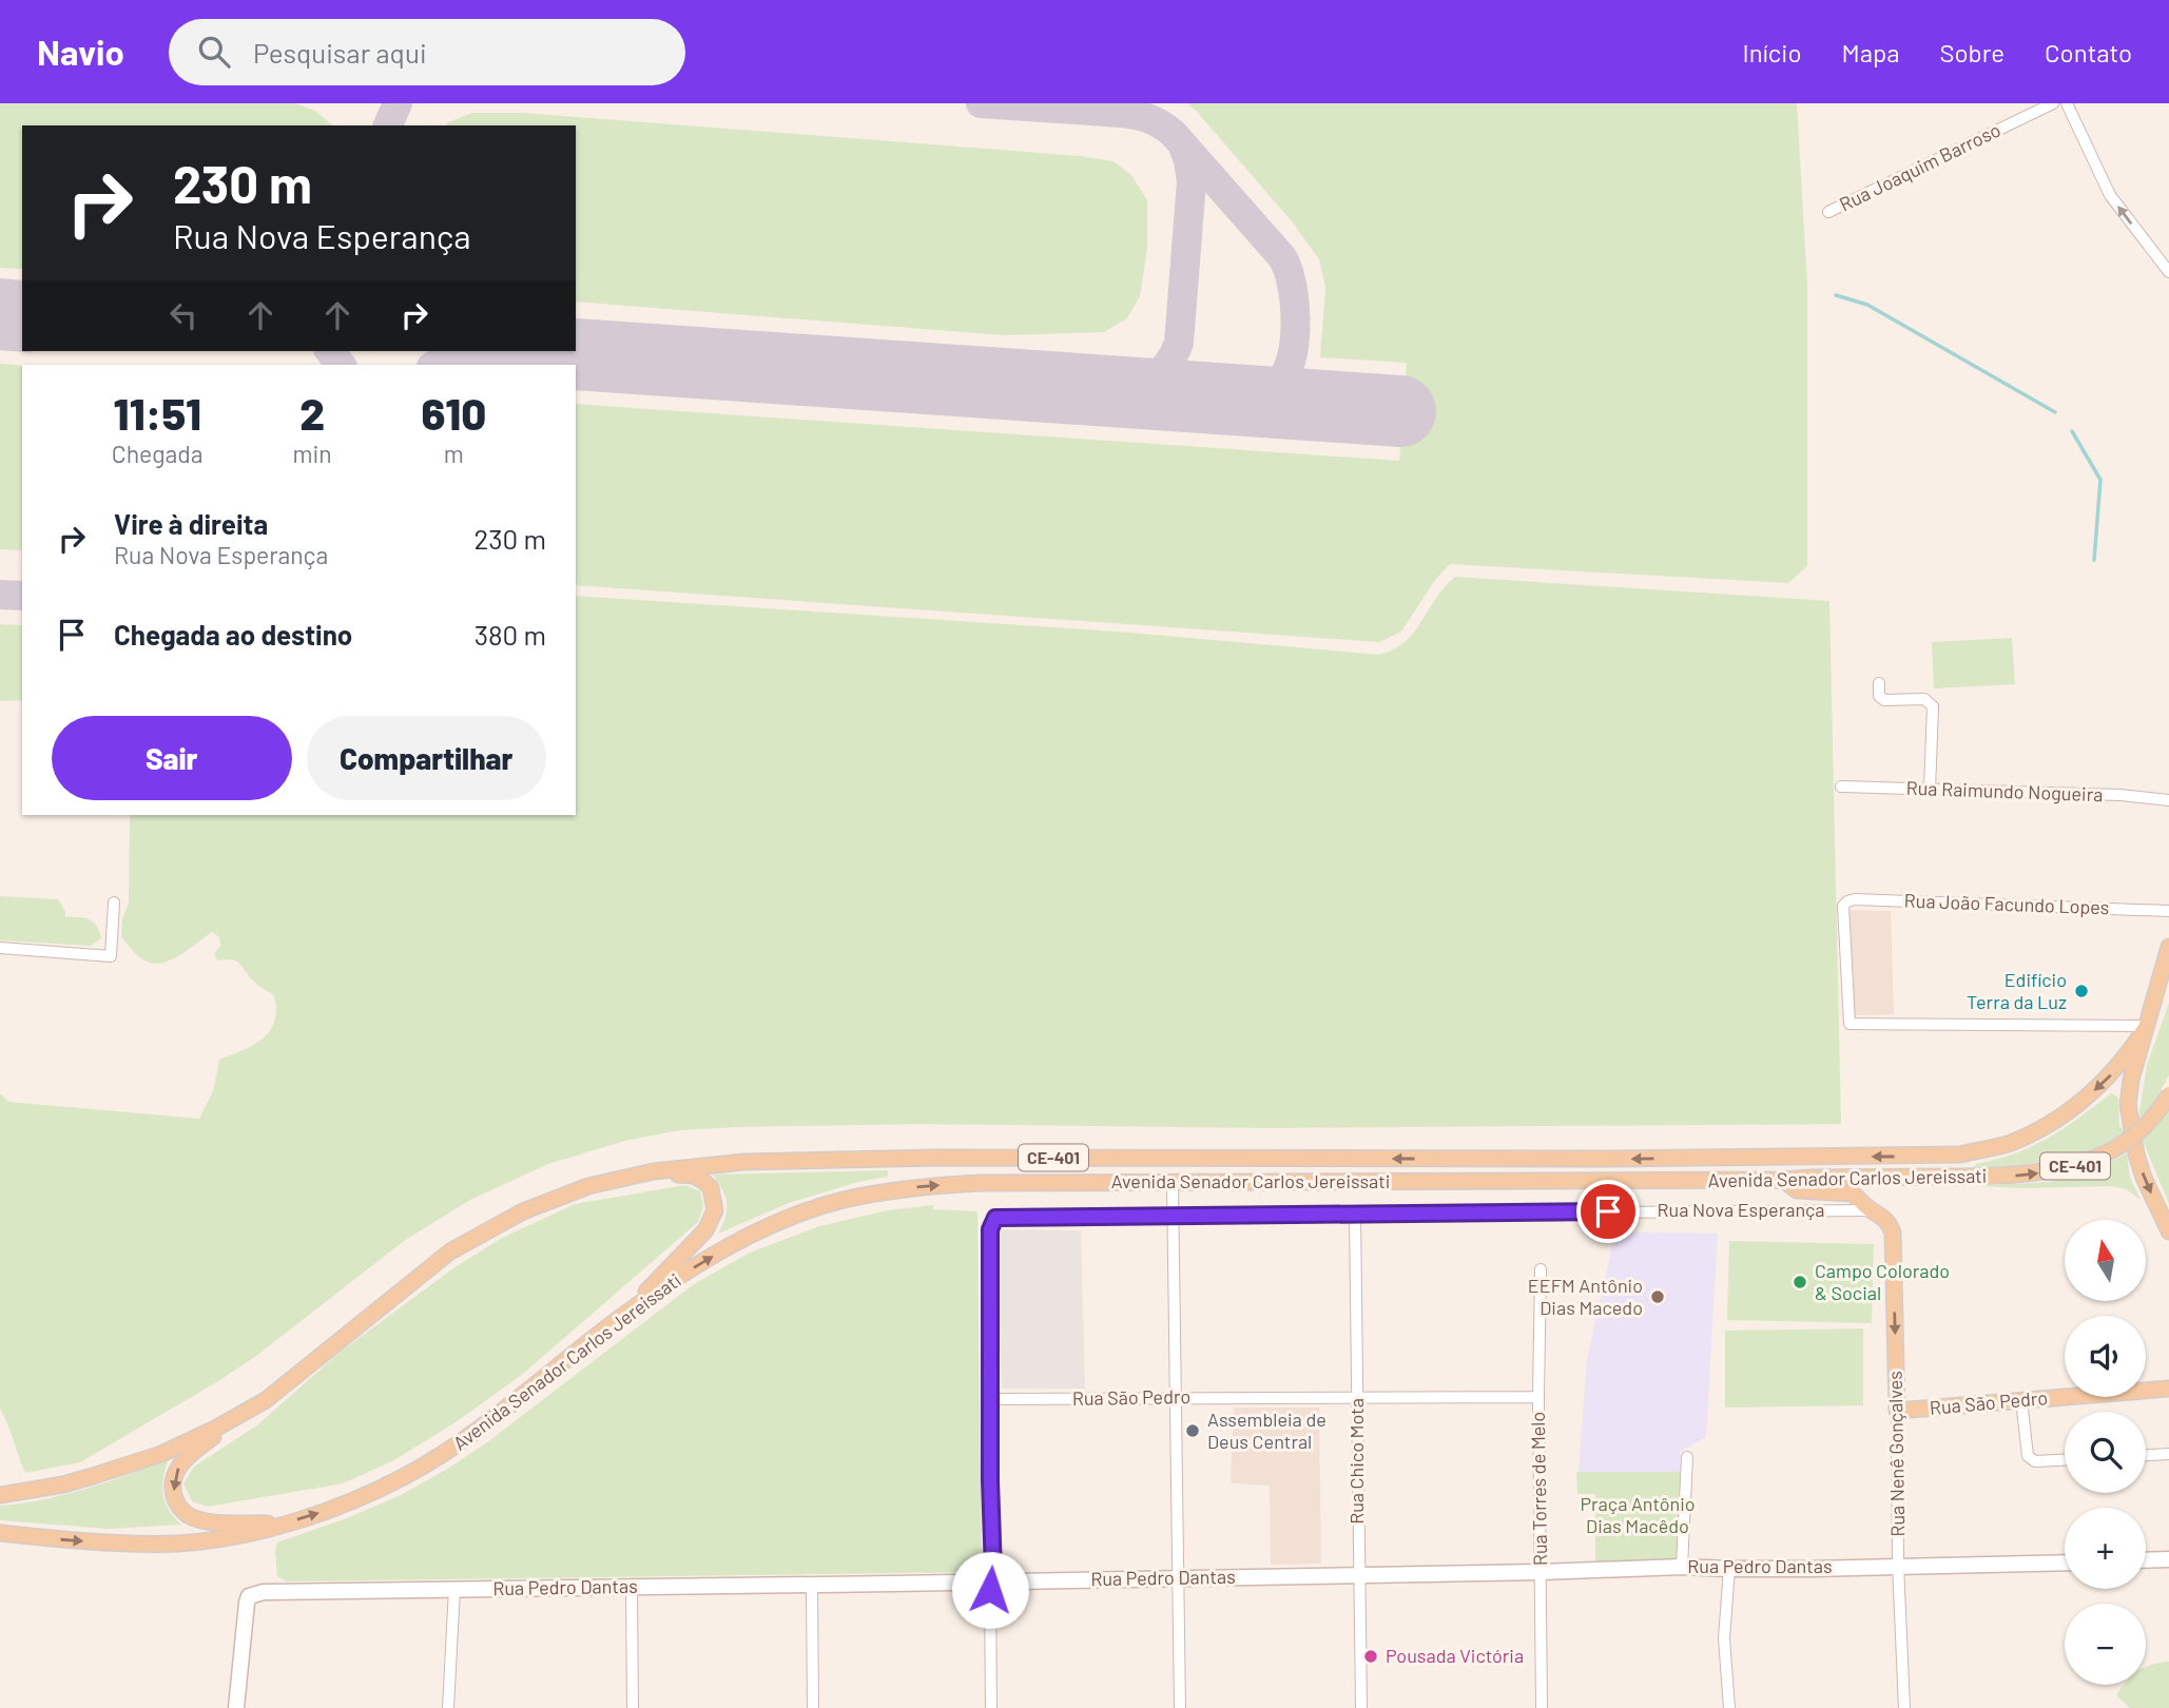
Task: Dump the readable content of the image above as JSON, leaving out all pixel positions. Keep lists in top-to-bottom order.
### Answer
{
  "streets": {
    "main road": [
      "CE-401",
      "Avenida Senador Carlos Jereissati",
      "Rua São Pedro",
      "Rua Nenê Gonçalves",
      "Rua Pedro Dantas"
    ],
    "street": [
      "Rua Joaquim Barroso",
      "Rua Raimundo Nogueira",
      "Rua João Facundo Lopes",
      "Rua Nova Esperança",
      "Rua Chico Mota",
      "Rua Torres de Melo"
    ]
  },
  "crossings": [
    ["Rua João Facundo Lopes", "CE-401"],
    ["Rua João Facundo Lopes", "Avenida Senador Carlos Jereissati"],
    ["CE-401", "Avenida Senador Carlos Jereissati"],
    ["Avenida Senador Carlos Jereissati", "Rua Nenê Gonçalves"],
    ["Rua Nova Esperança", "Rua São Pedro"],
    ["Rua Nova Esperança", "Rua Nenê Gonçalves"],
    ["Rua Nova Esperança", "Rua Chico Mota"],
    ["Rua São Pedro", "Rua Nenê Gonçalves"],
    ["Rua São Pedro", "Rua Chico Mota"],
    ["Rua São Pedro", "Rua Torres de Melo"],
    ["Rua Nenê Gonçalves", "Rua Pedro Dantas"],
    ["Rua Chico Mota", "Rua Pedro Dantas"],
    ["Rua Torres de Melo", "Rua Pedro Dantas"]
  ],
  "parks": ["Praça Antônio Dias Macêdo"],
  "places": [
    "Edifício Terra da Luz",
    "Campo Colorado & Social",
    "EEFM Antônio Dias Macedo",
    "Assembleia de Deus Central",
    "Pousada Victória"
  ],
  "north": "top",
  "page": {
    "header": "Navio",
    "search": "Pesquisar aqui",
    "nav": [
      "Início",
      "Mapa",
      "Sobre",
      "Contato"
    ],
    "turn": ["230 m", "Rua Nova Esperança"],
    "eta": [
      "11:51",
      "Chegada",
      "2",
      "min",
      "610",
      "m"
    ],
    "list": [
      {
        "name": "Vire à direita",
        "note": "Rua Nova Esperança",
        "value": "230 m"
      },
      {
        "name": "Chegada ao destino",
        "value": "380 m"
      }
    ],
    "buttons": ["Sair", "Compartilhar"],
    "map_buttons": ["+", "−"]
  }
}
